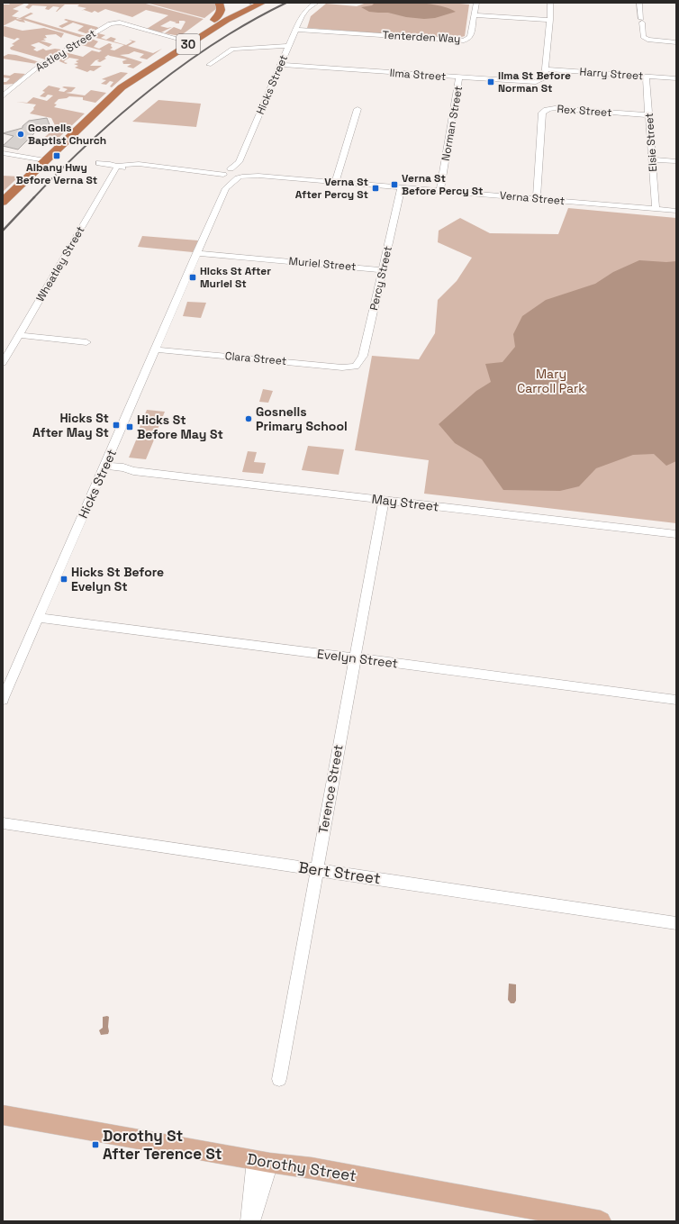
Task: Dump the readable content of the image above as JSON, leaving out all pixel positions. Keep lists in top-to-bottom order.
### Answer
{
  "streets": {
    "highway": ["30"],
    "main road": ["Dorothy Street"],
    "street": [
      "Tenterden Way",
      "Astley Street",
      "Harry Street",
      "Ilma Street",
      "Hicks Street",
      "Rex Street",
      "Norman Street",
      "Elsie Street",
      "Verna Street",
      "Wheatley Street",
      "Muriel Street",
      "Percy Street",
      "Clara Street",
      "May Street",
      "Evelyn Street",
      "Terence Street",
      "Bert Street"
    ]
  },
  "crossings": [
    ["Tenterden Way", "Hicks Street"],
    ["30", "Astley Street"],
    ["Harry Street", "Ilma Street"],
    ["Harry Street", "Elsie Street"],
    ["Ilma Street", "Hicks Street"],
    ["Ilma Street", "Norman Street"],
    ["Hicks Street", "Verna Street"],
    ["Hicks Street", "Muriel Street"],
    ["Hicks Street", "Clara Street"],
    ["Hicks Street", "May Street"],
    ["Hicks Street", "Evelyn Street"],
    ["Rex Street", "Elsie Street"],
    ["Rex Street", "Verna Street"],
    ["Norman Street", "Verna Street"],
    ["Elsie Street", "Verna Street"],
    ["Verna Street", "Percy Street"],
    ["Muriel Street", "Percy Street"],
    ["Percy Street", "Clara Street"],
    ["May Street", "Terence Street"],
    ["Evelyn Street", "Terence Street"],
    ["Terence Street", "Bert Street"]
  ],
  "parks": ["Mary Carroll Park"],
  "places": {
    "transit": [
      "Ilma St Before Norman St",
      "Albany Hwy Before Verna St",
      "Verna St Before Percy St",
      "Verna St After Percy St",
      "Hicks St After Muriel St",
      "Hicks St After May St",
      "Hicks St Before May St",
      "Hicks St Before Evelyn St",
      "Dorothy St After Terence St"
    ],
    "other": ["Gosnells Baptist Church", "Gosnells Primary School"]
  }
}
